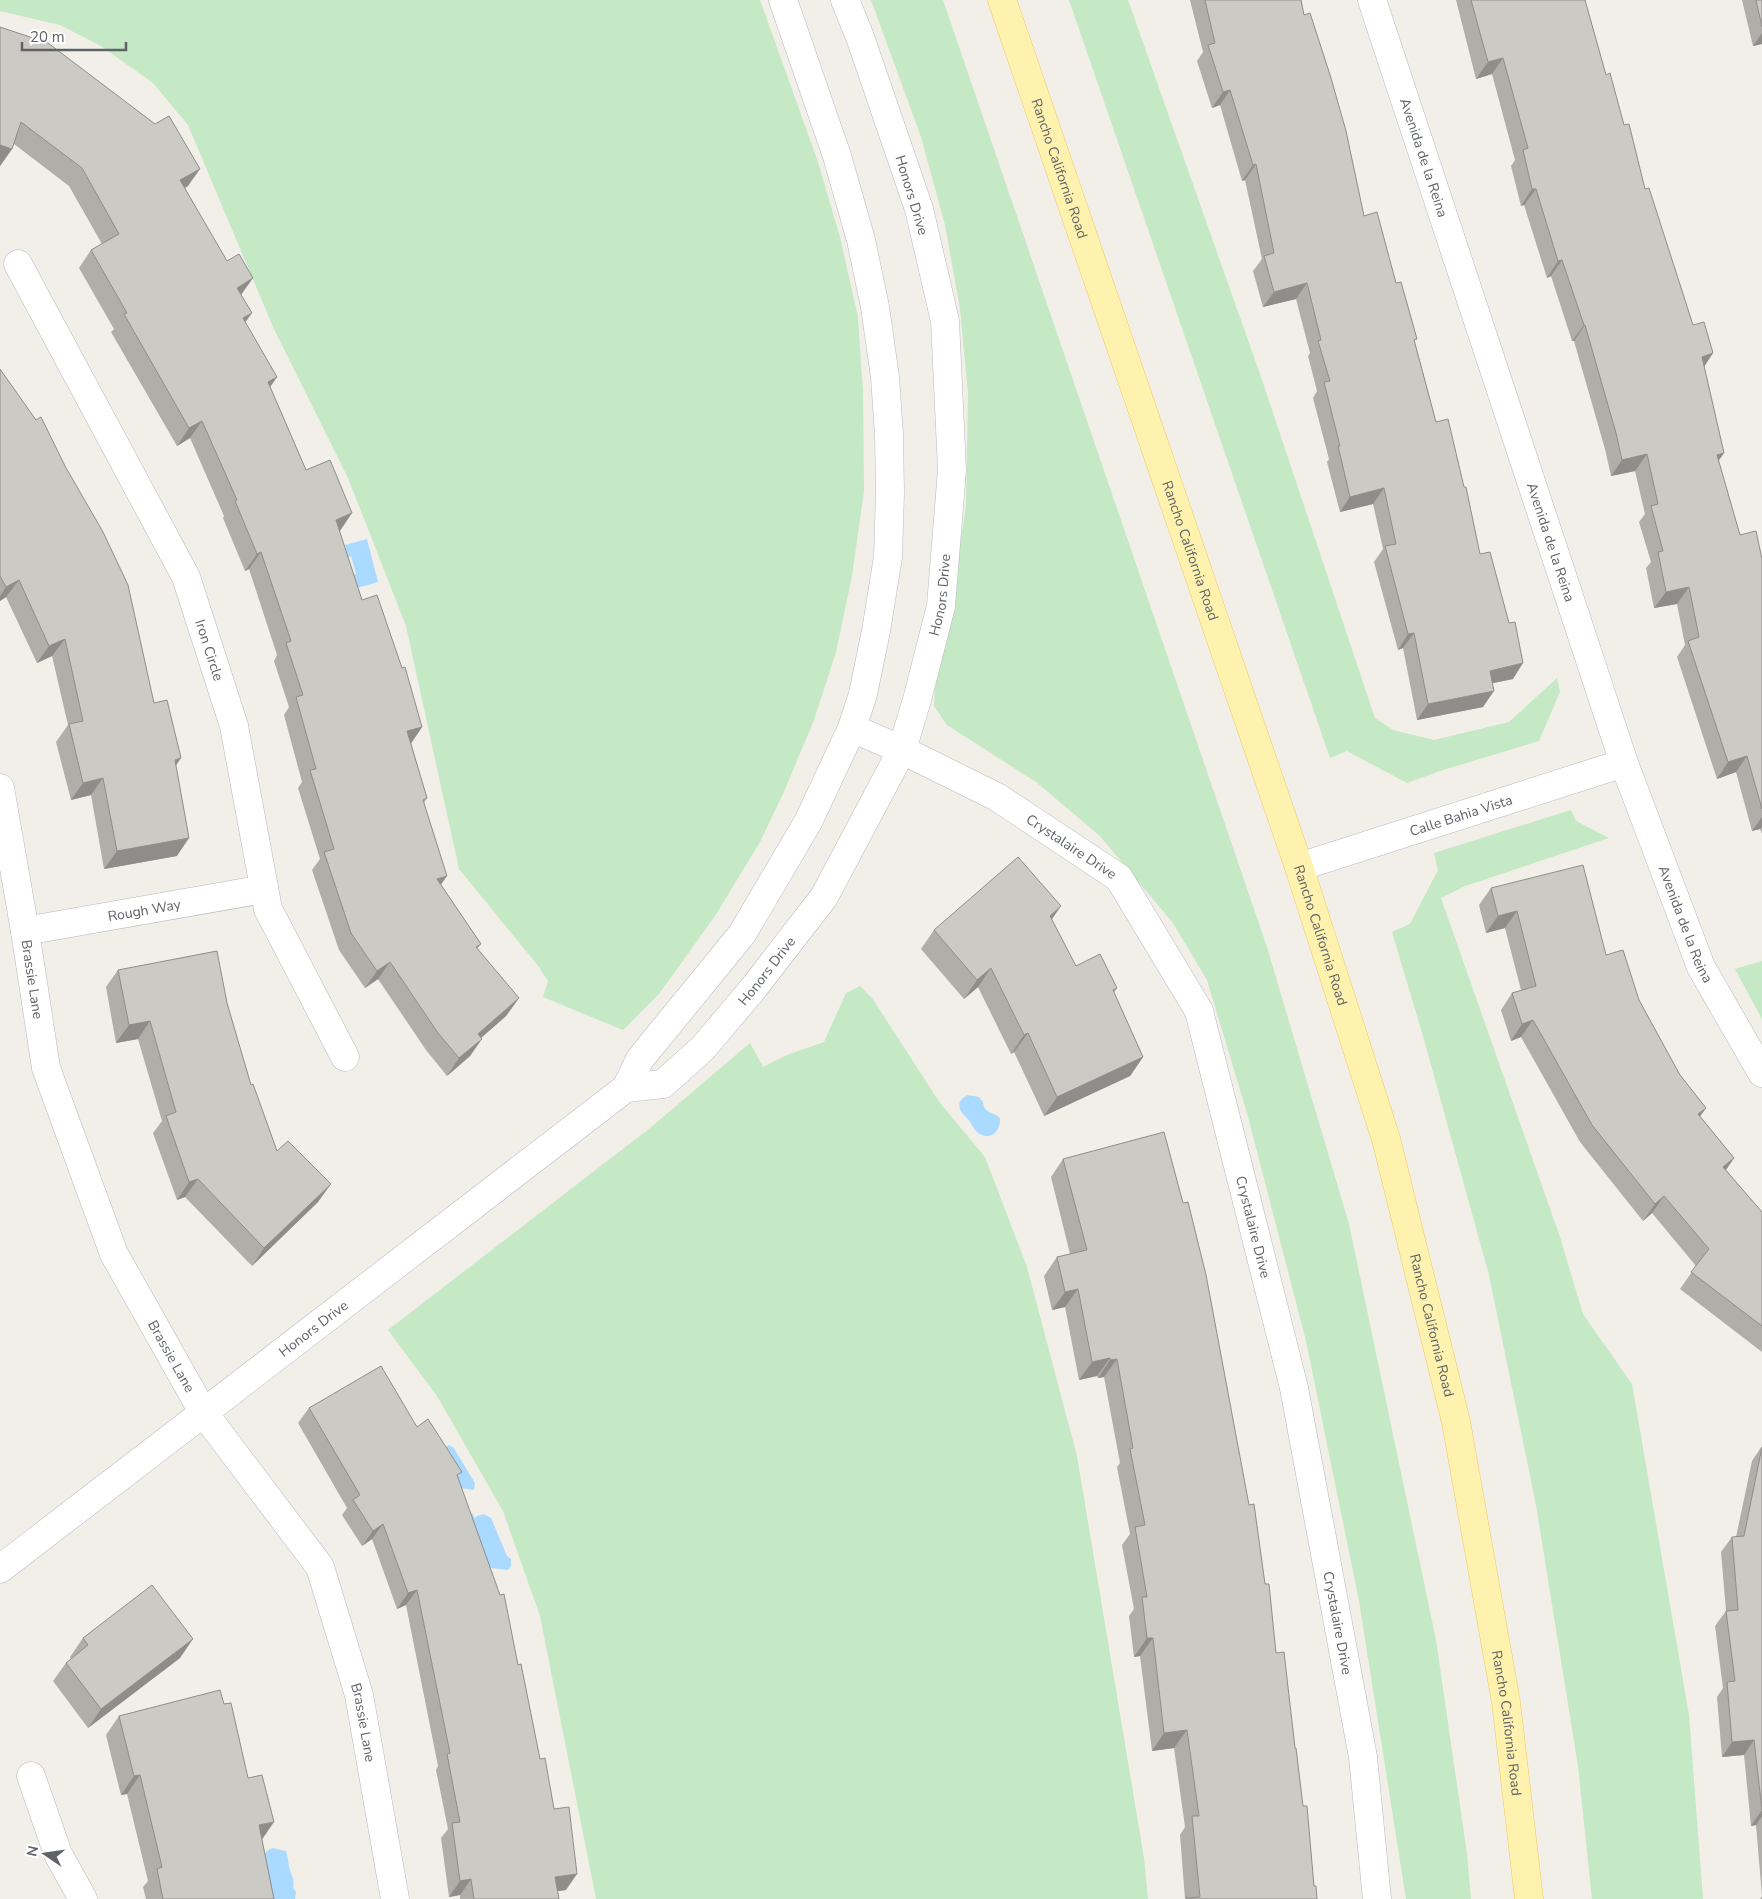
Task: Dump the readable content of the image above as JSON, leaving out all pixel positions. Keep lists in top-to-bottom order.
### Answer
{
  "streets": {
    "main road": ["Rancho California Road"],
    "street": [
      "Avenida de la Reina",
      "Honors Drive",
      "Iron Circle",
      "Calle Bahia Vista",
      "Crystalaire Drive",
      "Rough Way",
      "Brassie Lane"
    ]
  },
  "crossings": [
    ["Avenida de la Reina", "Calle Bahia Vista"],
    ["Rancho California Road", "Calle Bahia Vista"],
    ["Honors Drive", "Crystalaire Drive"],
    ["Honors Drive", "Brassie Lane"],
    ["Iron Circle", "Rough Way"],
    ["Rough Way", "Brassie Lane"]
  ],
  "scale_bar": "20 m",
  "north": "left"
}
